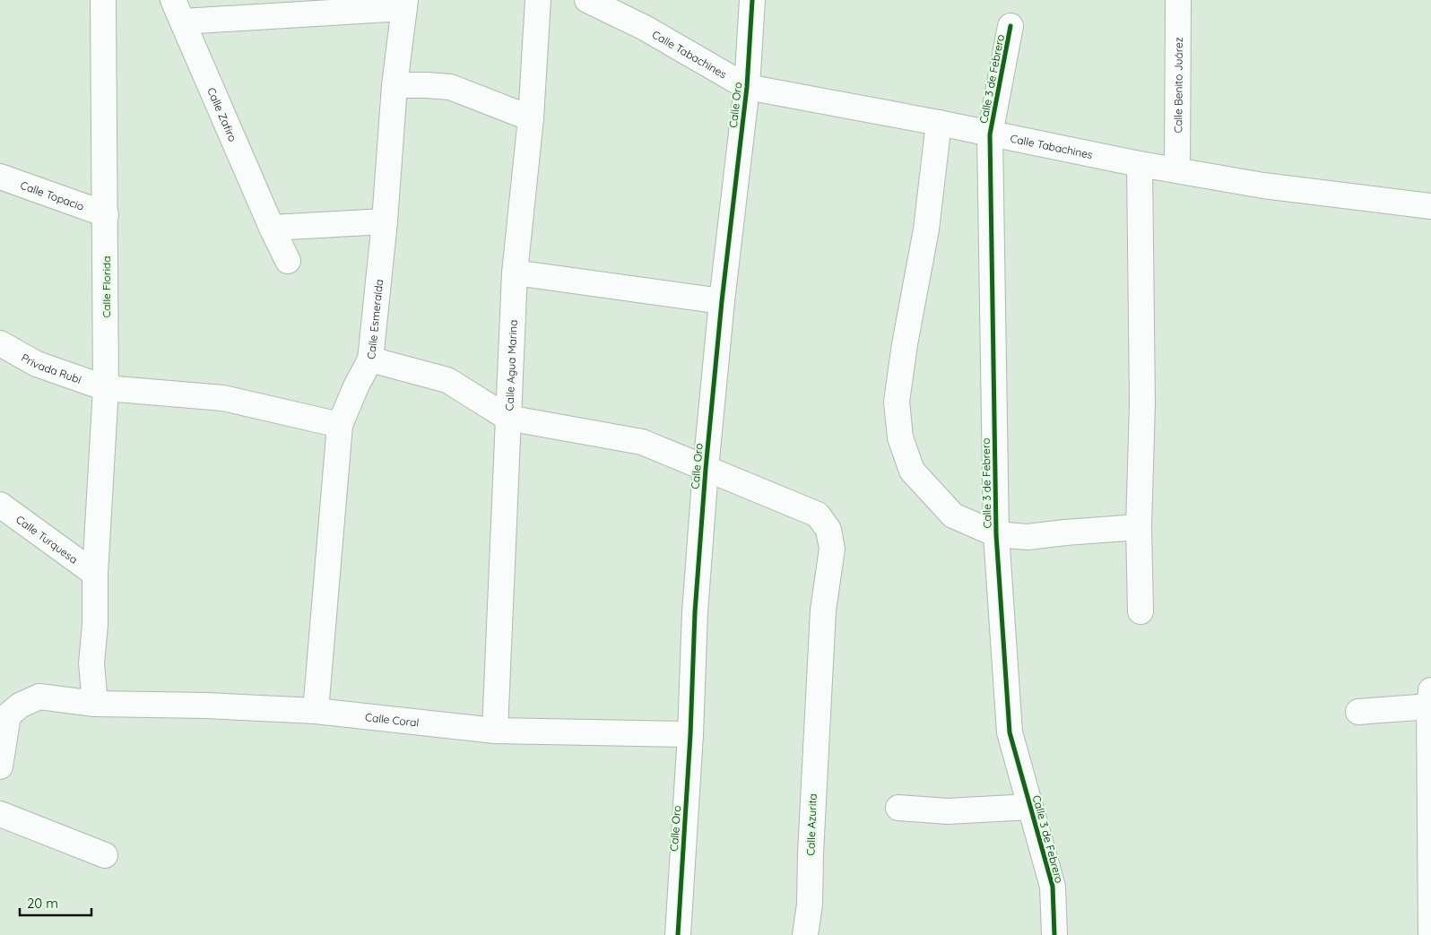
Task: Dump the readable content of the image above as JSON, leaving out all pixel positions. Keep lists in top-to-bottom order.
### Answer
{
  "streets": {
    "street": [
      "Calle Tabachines",
      "Calle 3 de Febrero",
      "Calle Benito Juárez",
      "Calle Oro",
      "Calle Zafiro",
      "Calle Topacio",
      "Calle Florida",
      "Calle Esmeralda",
      "Calle Agua Marina",
      "Privada Rubí",
      "Calle Turquesa",
      "Calle Coral",
      "Calle Azurita"
    ]
  },
  "crossings": [
    ["Calle Tabachines", "Calle 3 de Febrero"],
    ["Calle Tabachines", "Calle Benito Juárez"],
    ["Calle Tabachines", "Calle Oro"],
    ["Calle Oro", "Calle Coral"],
    ["Calle Oro", "Calle Azurita"],
    ["Calle Topacio", "Calle Florida"],
    ["Calle Florida", "Privada Rubí"],
    ["Calle Florida", "Calle Turquesa"],
    ["Calle Florida", "Calle Coral"],
    ["Calle Esmeralda", "Privada Rubí"],
    ["Calle Esmeralda", "Calle Coral"],
    ["Calle Agua Marina", "Calle Coral"],
    ["Calle Agua Marina", "Calle Azurita"]
  ],
  "scale_bar": "20 m"
}
